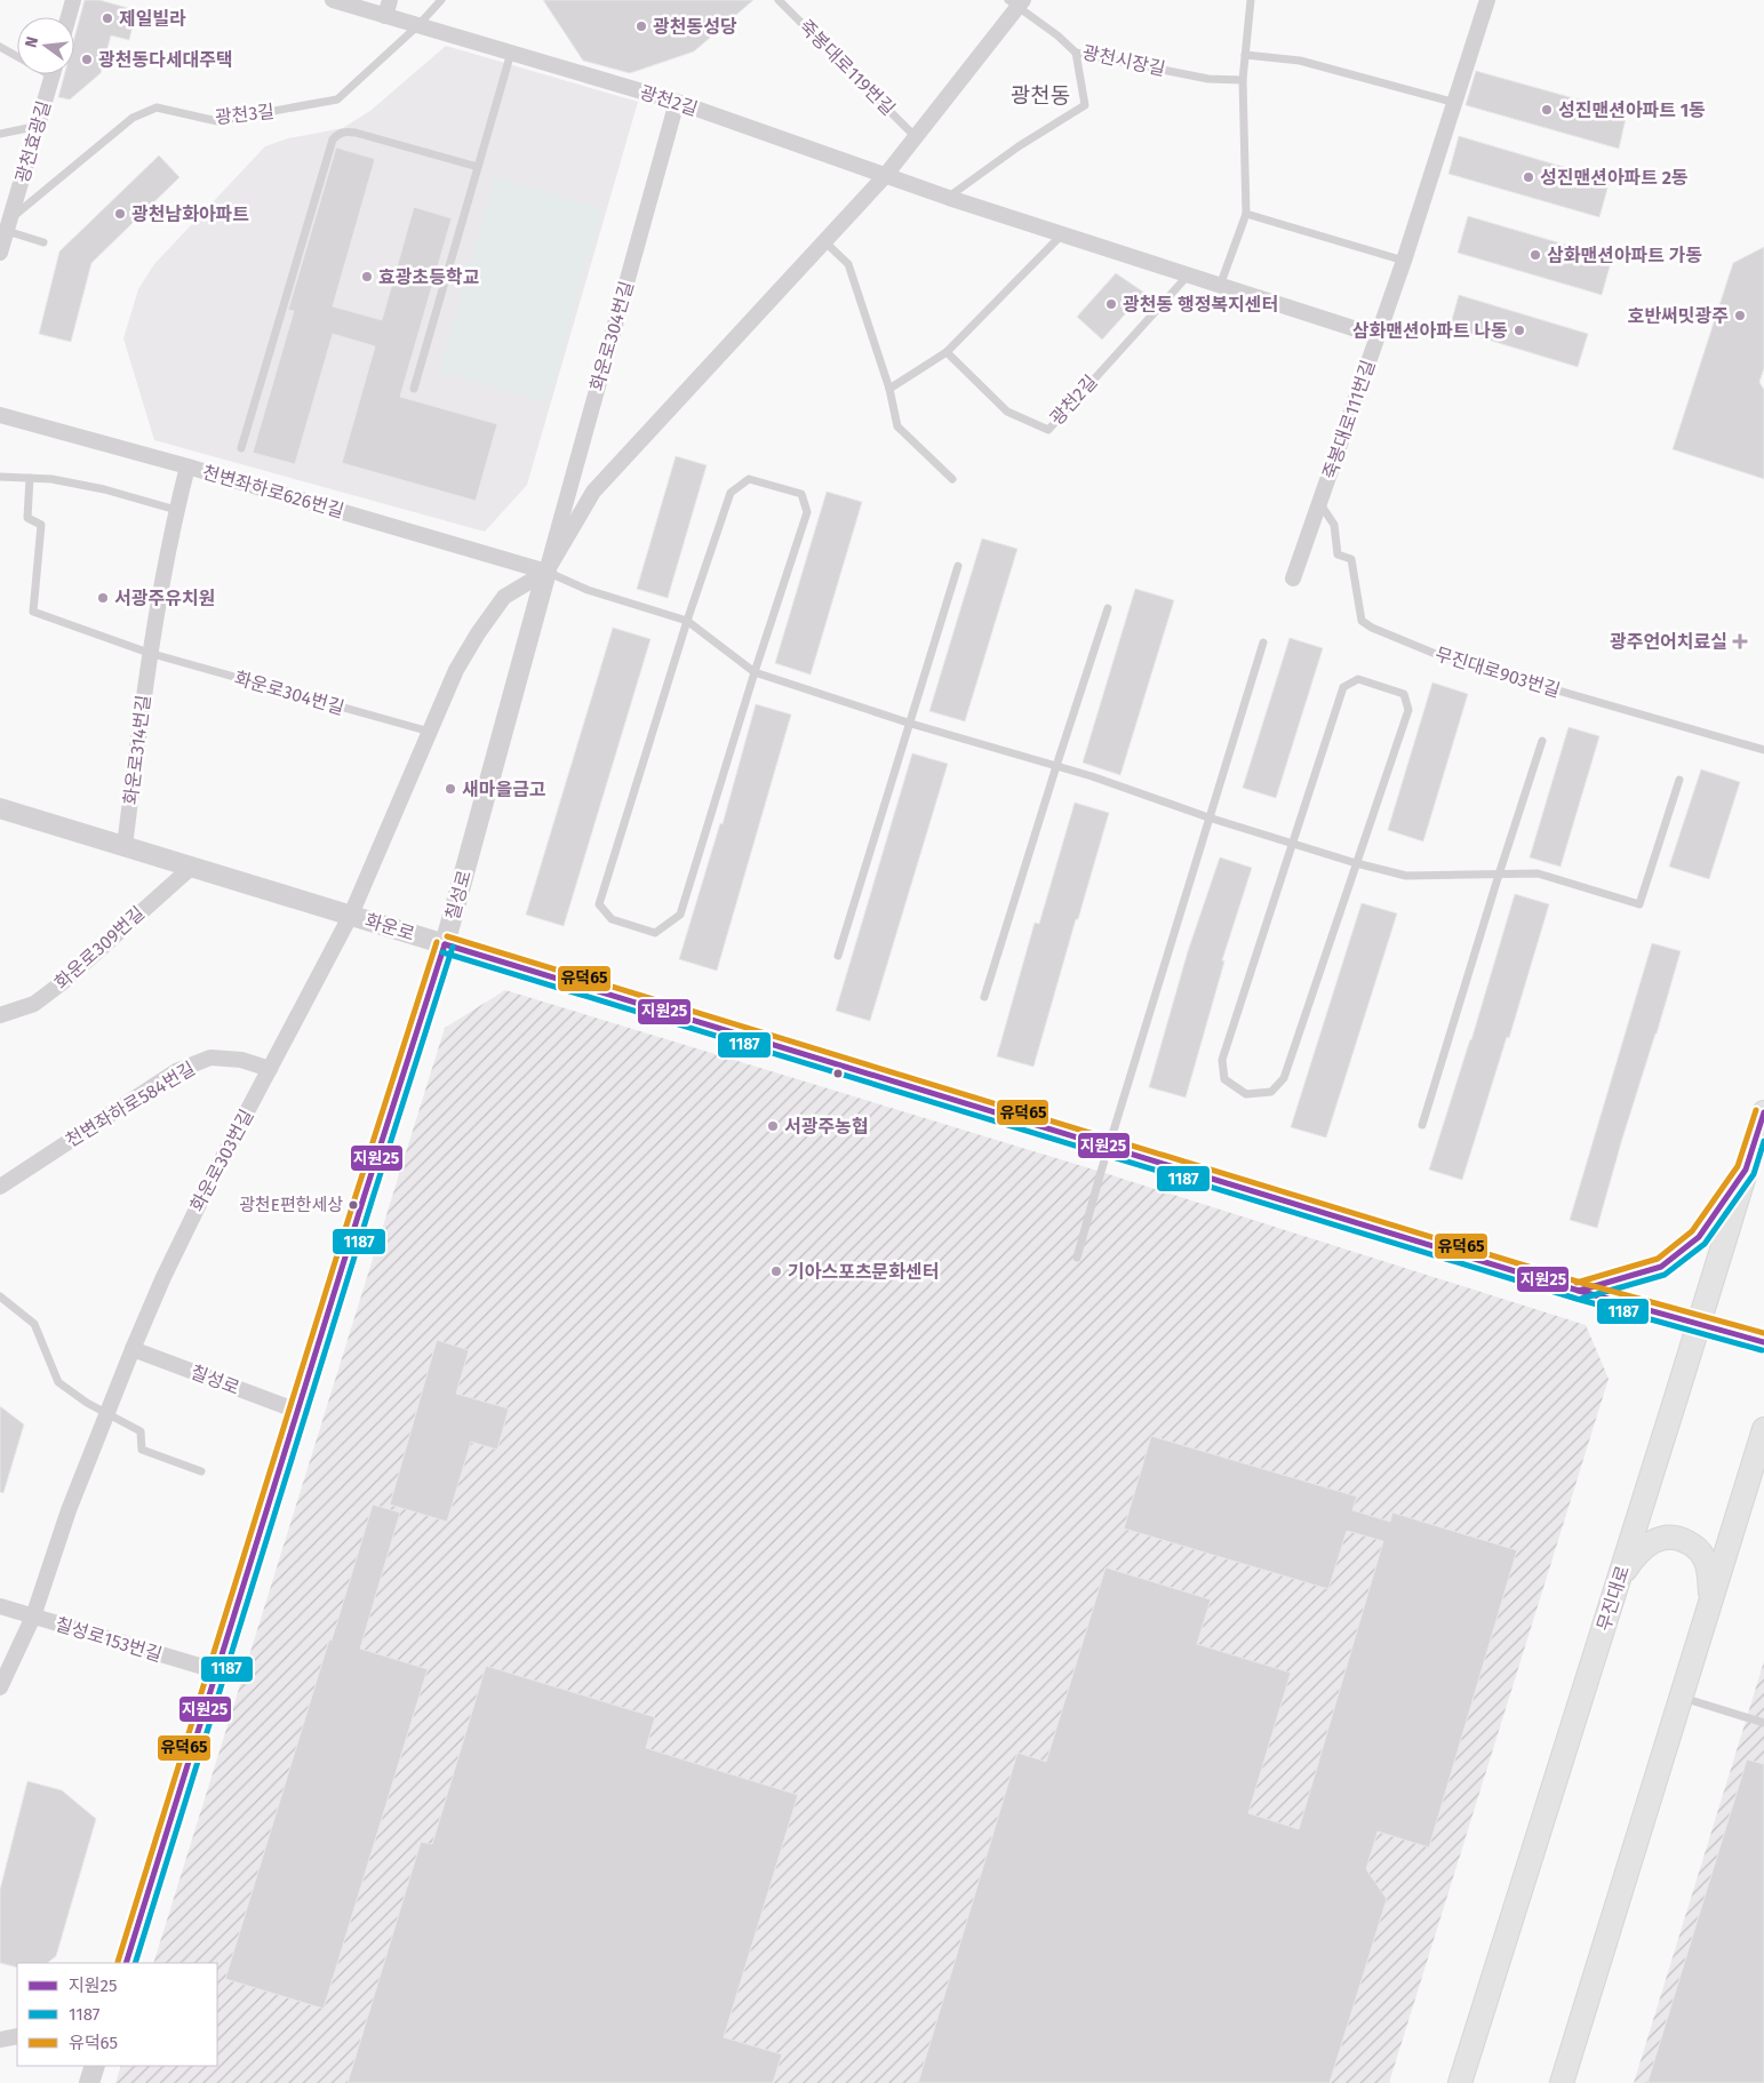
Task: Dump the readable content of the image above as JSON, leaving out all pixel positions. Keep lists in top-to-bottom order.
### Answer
{
  "streets": {
    "main road": ["무진대로"],
    "street": [
      "광천2길",
      "광천효광길",
      "화운로304번길",
      "죽봉대로111번길",
      "천변좌하로626번길",
      "화운로314번길",
      "칠성로",
      "화운로",
      "화운로309번길",
      "천변좌하로584번길",
      "화운로303번길",
      "칠성로153번길"
    ],
    "lane": [
      "광천시장길",
      "죽봉대로119번길",
      "광천3길",
      "무진대로903번길"
    ]
  },
  "crossings": [
    ["광천2길", "광천3길"],
    ["광천2길", "화운로304번길"],
    ["광천2길", "죽봉대로111번길"],
    ["광천3길", "광천효광길"],
    ["화운로304번길", "천변좌하로626번길"],
    ["화운로304번길", "화운로314번길"],
    ["화운로304번길", "칠성로"],
    ["죽봉대로111번길", "무진대로903번길"],
    ["천변좌하로626번길", "화운로314번길"],
    ["천변좌하로626번길", "칠성로"],
    ["화운로314번길", "화운로"],
    ["칠성로", "화운로"],
    ["칠성로", "화운로303번길"],
    ["칠성로", "칠성로153번길"],
    ["화운로", "화운로309번길"],
    ["화운로", "화운로303번길"],
    ["화운로", "무진대로"],
    ["천변좌하로584번길", "화운로303번길"],
    ["화운로303번길", "칠성로153번길"]
  ],
  "districts": ["광천동"],
  "places": {
    "other": [
      "제일빌라",
      "광천동성당",
      "광천동다세대주택",
      "성진맨션아파트 1동",
      "성진맨션아파트 2동",
      "광천남화아파트",
      "삼화맨션아파트 가동",
      "효광초등학교",
      "광천동 행정복지센터",
      "호반써밋광주",
      "삼화맨션아파트 나동",
      "서광주유치원",
      "새마을금고",
      "서광주농협",
      "광천E편한세상",
      "기아스포츠문화센터"
    ],
    "health": ["광주언어치료실"]
  },
  "lines": ["transit line 유덕65", "transit line 지원25", "transit line 1187"],
  "legend": ["지원25", "1187", "유덕65"],
  "north": "left"
}
